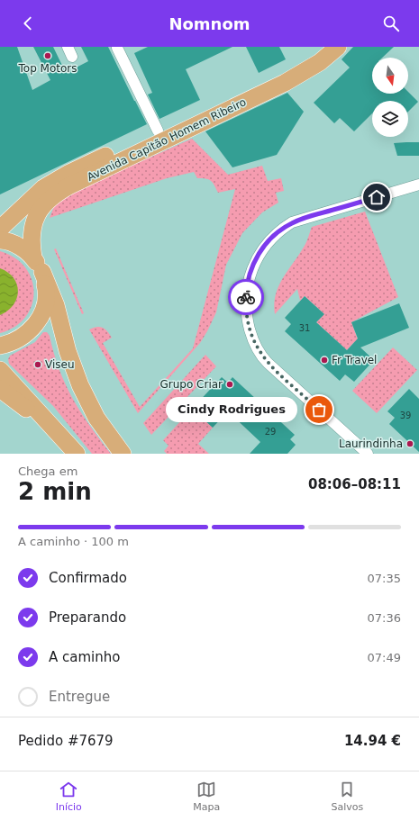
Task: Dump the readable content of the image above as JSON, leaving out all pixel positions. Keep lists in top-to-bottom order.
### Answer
{
  "streets": {
    "main road": ["Avenida Capitão Homem Ribeiro"]
  },
  "places": [
    "Top Motors",
    "Fr Travel",
    "Viseu",
    "Grupo Criar",
    "Cindy Rodrigues",
    "Laurindinha"
  ],
  "house_numbers": ["31", "39", "29"],
  "north": "bottom",
  "page": {
    "header": "Nomnom",
    "bubble": "Cindy Rodrigues",
    "heading": ["2 min", "Chega em", "08:06–08:11"],
    "panel": ["Pedido #7679", "14.94 €"],
    "bar": "A caminho · 100 m",
    "list": [
      ["Confirmado", "07:35"],
      ["Preparando", "07:36"],
      ["A caminho", "07:49"],
      "Entregue"
    ],
    "tabs": ["Início", "Mapa", "Salvos"]
  }
}
